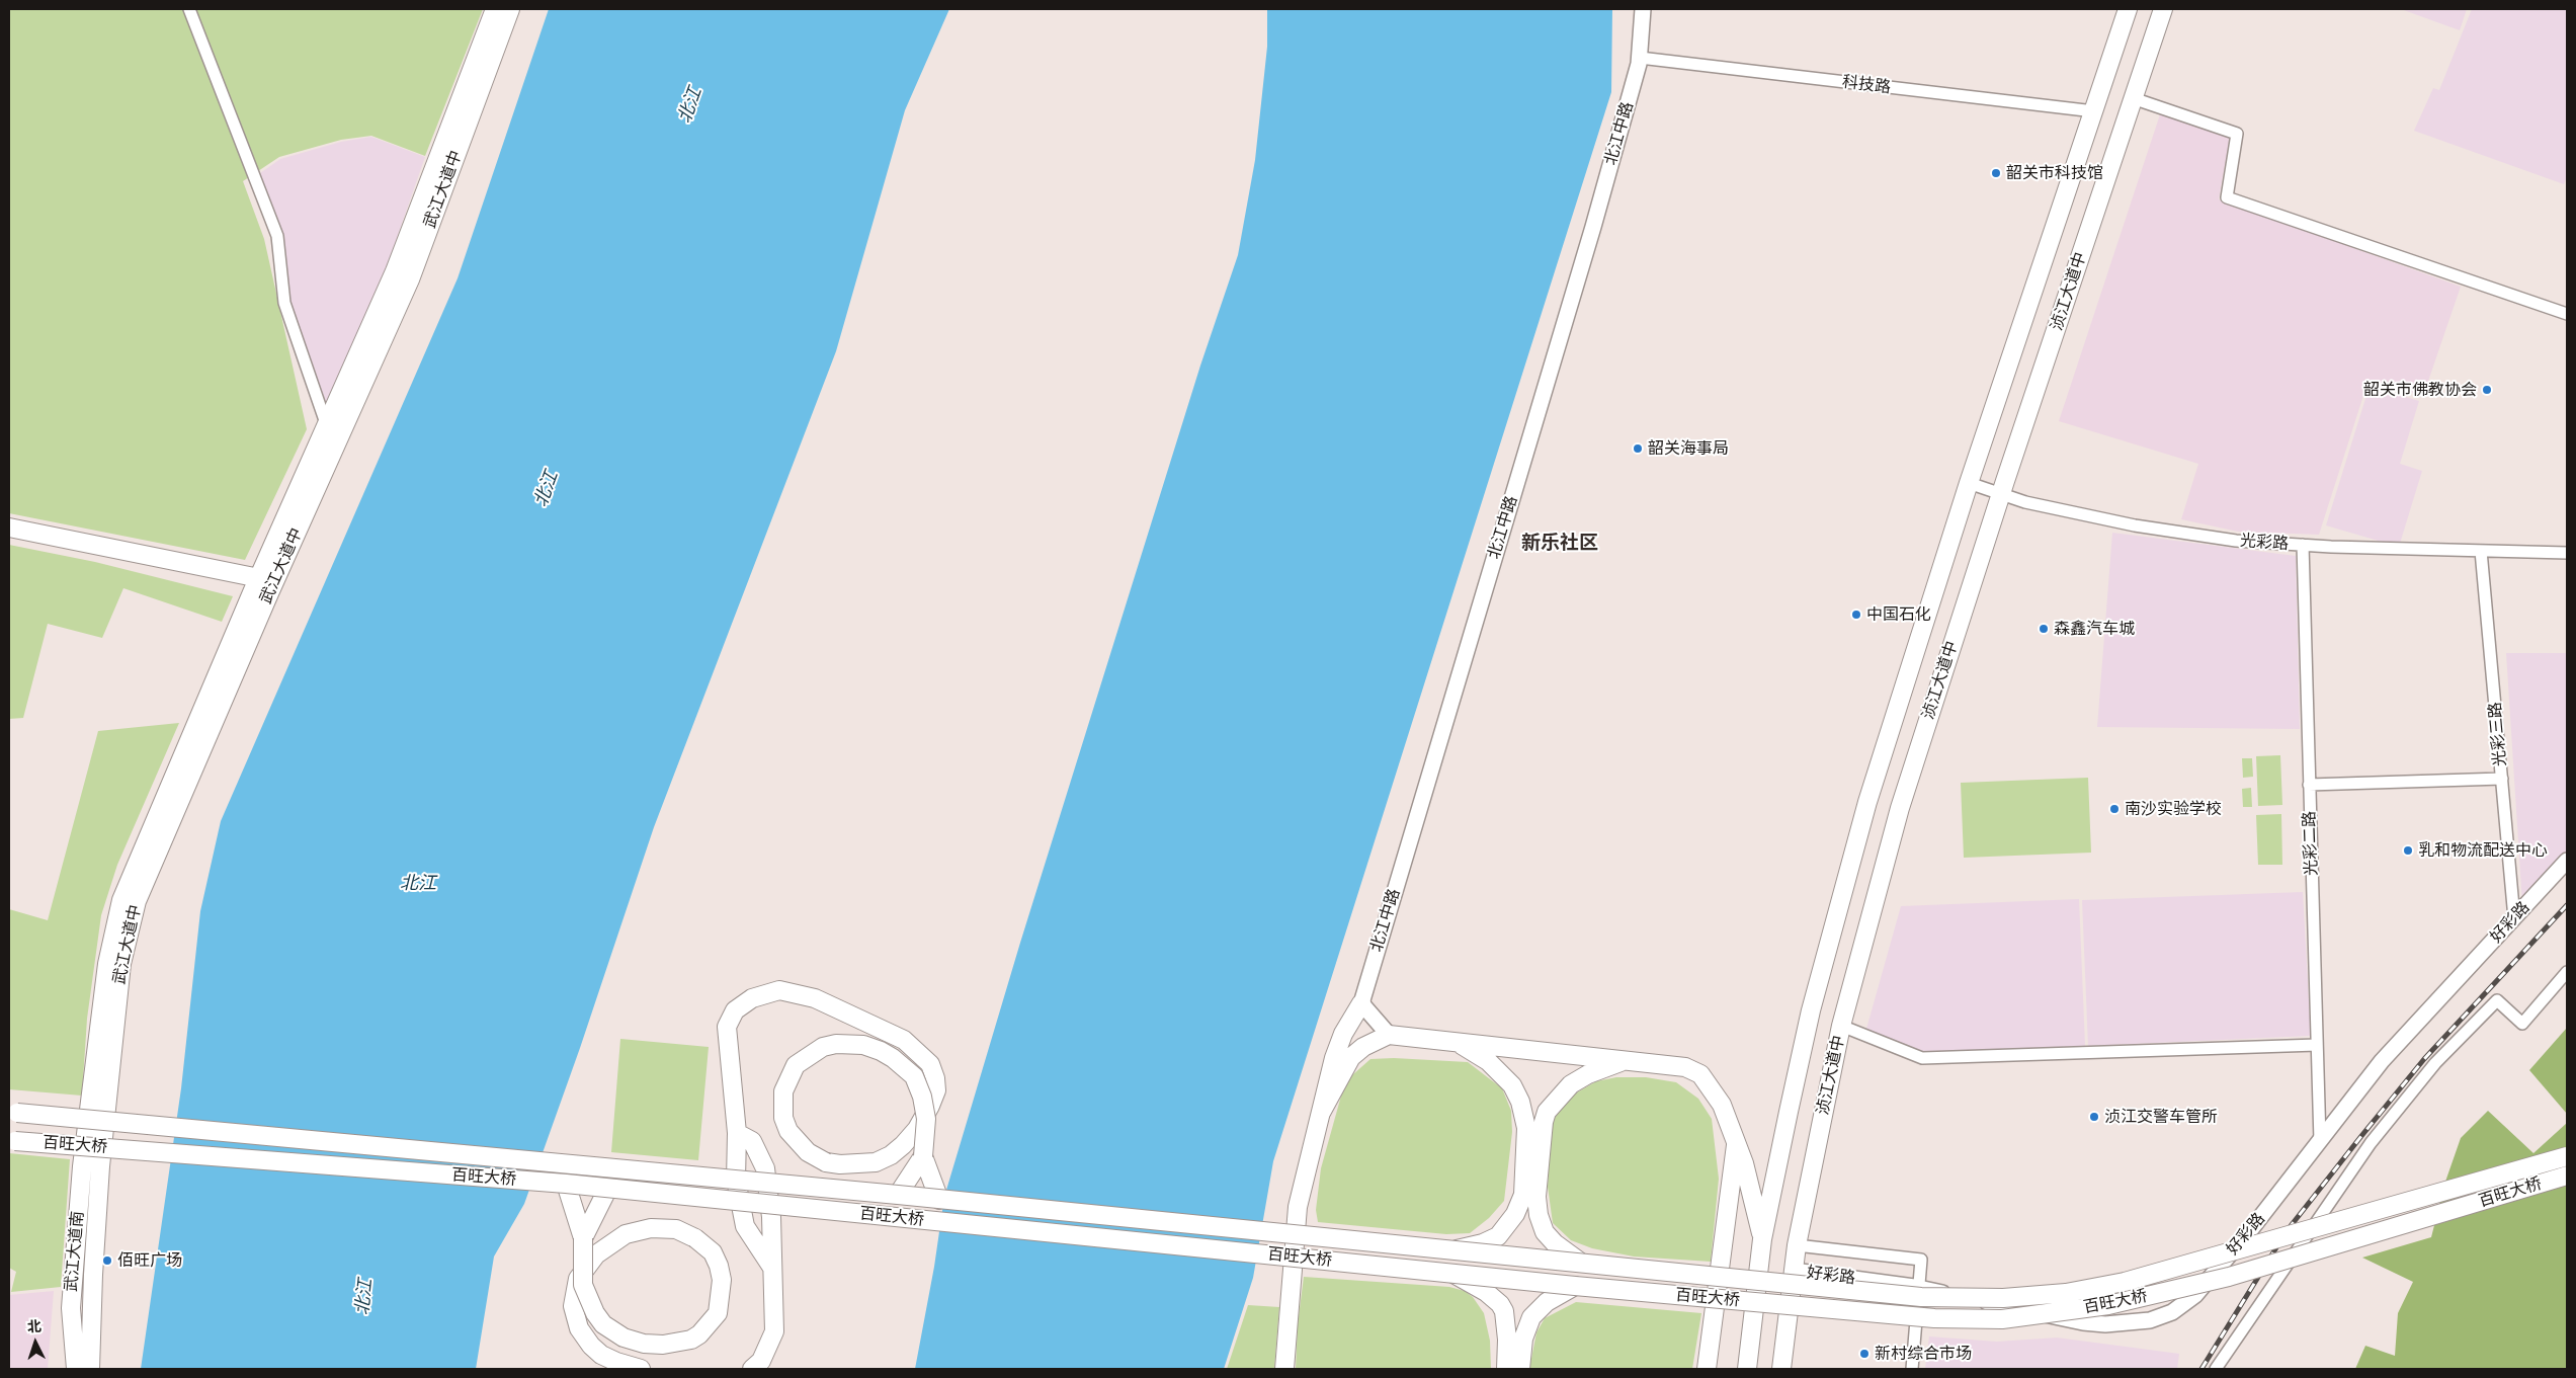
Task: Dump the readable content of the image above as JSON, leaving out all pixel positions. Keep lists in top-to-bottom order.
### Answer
{
  "streets": {
    "main road": [
      "武江大道中",
      "浈江大道中",
      "百旺大桥",
      "武江大道南"
    ],
    "street": [
      "科技路",
      "北江中路",
      "光彩路",
      "光彩三路",
      "光彩二路",
      "好彩路"
    ]
  },
  "crossings": [
    ["科技路", "北江中路"],
    ["科技路", "浈江大道中"],
    ["武江大道中", "武江大道南"],
    ["浈江大道中", "光彩路"],
    ["浈江大道中", "好彩路"],
    ["光彩路", "光彩三路"],
    ["光彩路", "光彩二路"],
    ["光彩三路", "好彩路"],
    ["光彩二路", "好彩路"]
  ],
  "districts": ["新乐社区"],
  "water": ["北江"],
  "places": [
    "韶关市科技馆",
    "韶关市佛教协会",
    "韶关海事局",
    "中国石化",
    "森鑫汽车城",
    "南沙实验学校",
    "乳和物流配送中心",
    "浈江交警车管所",
    "佰旺广场",
    "新村综合市场"
  ],
  "north": "top"
}
